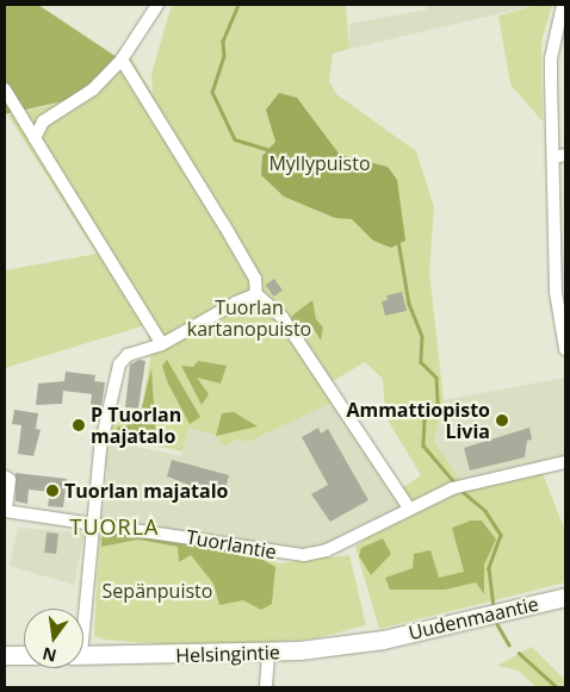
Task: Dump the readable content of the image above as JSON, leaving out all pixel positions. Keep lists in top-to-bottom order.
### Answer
{
  "streets": {
    "main road": ["Uudenmaantie", "Helsingintie"],
    "street": ["Tuorlantie"]
  },
  "crossings": [
    ["Uudenmaantie", "Helsingintie"]
  ],
  "districts": ["TUORLA"],
  "parks": ["Myllypuisto", "Tuorlan kartanopuisto", "Sepänpuisto"],
  "places": ["Ammattiopisto Livia", "P Tuorlan majatalo", "Tuorlan majatalo"],
  "north": "bottom"
}
